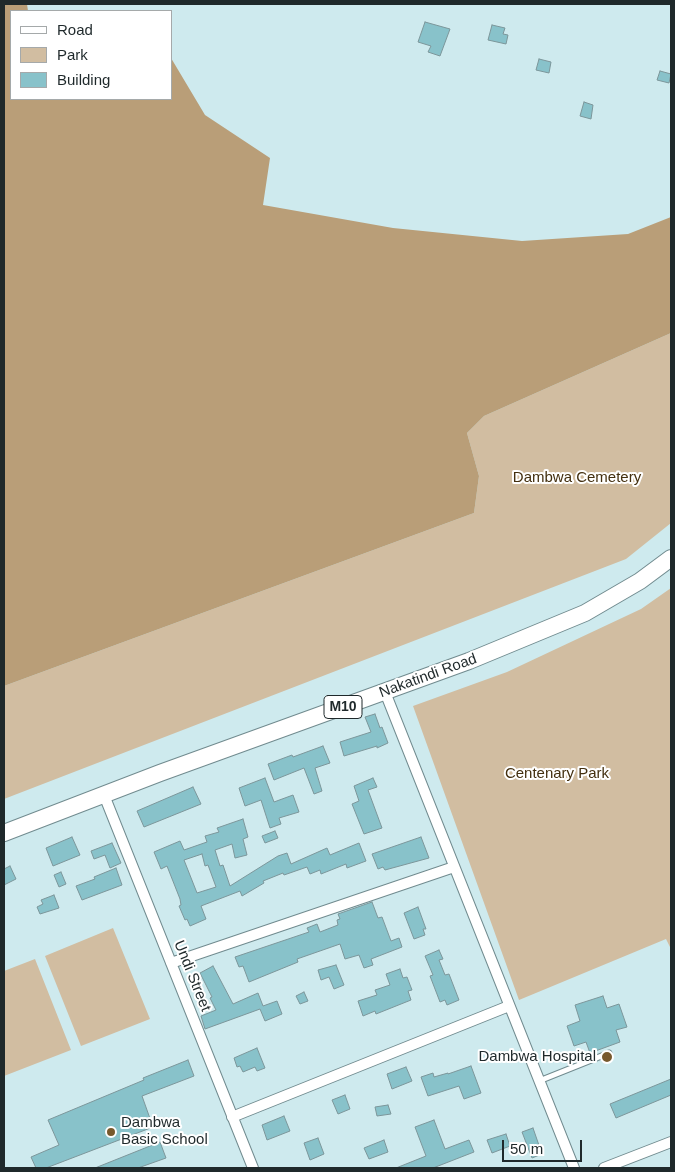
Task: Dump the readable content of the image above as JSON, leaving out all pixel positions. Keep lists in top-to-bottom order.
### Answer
{
  "streets": {
    "highway": ["Nakatindi Road", "M10"],
    "street": ["Undi Street"]
  },
  "crossings": [
    ["Nakatindi Road", "Undi Street"]
  ],
  "parks": ["Dambwa Cemetery", "Centenary Park"],
  "places": ["Dambwa Hospital", "Dambwa Basic School"],
  "legend": ["Road", "Park", "Building"],
  "scale_bar": "50 m"
}
